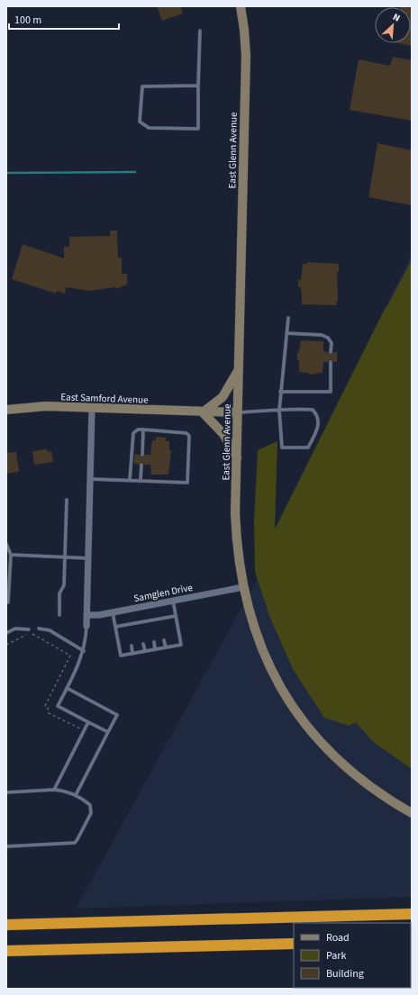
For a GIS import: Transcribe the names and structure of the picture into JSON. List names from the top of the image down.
{
  "streets": {
    "main road": ["East Glenn Avenue", "East Samford Avenue"],
    "street": ["Samglen Drive"]
  },
  "crossings": [
    ["East Glenn Avenue", "East Samford Avenue"],
    ["East Glenn Avenue", "Samglen Drive"]
  ],
  "legend": ["Road", "Park", "Building"],
  "scale_bar": "100 m",
  "north": "top right"
}
